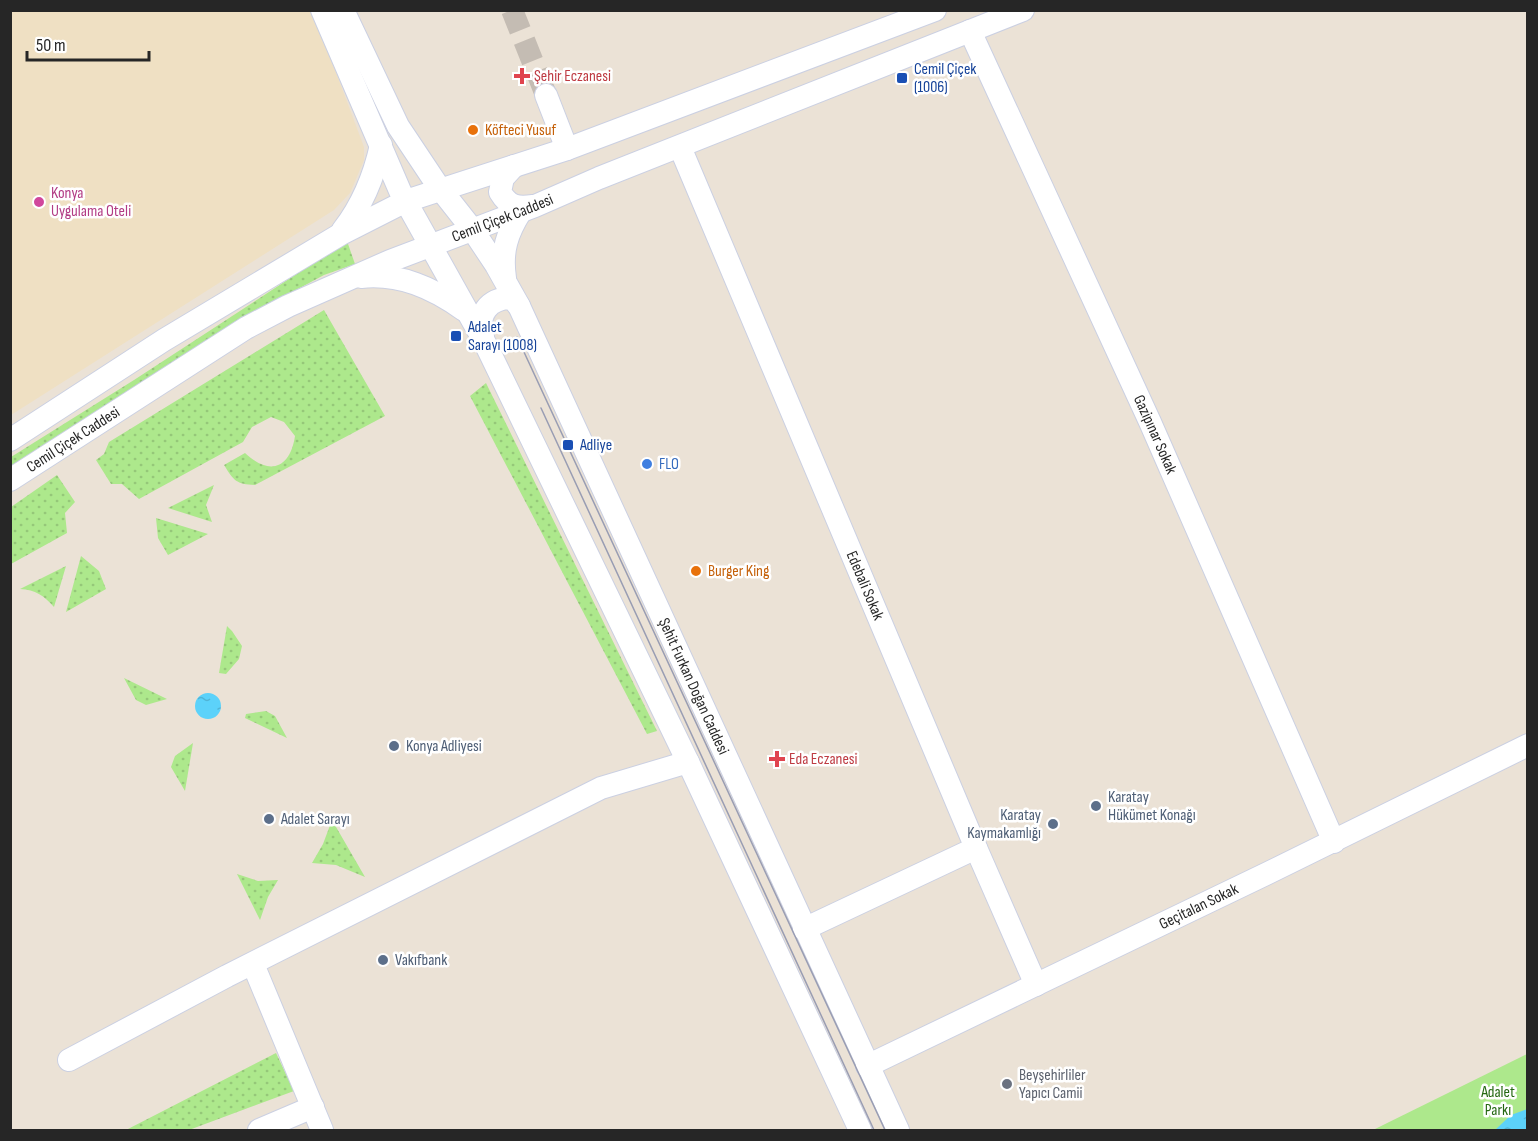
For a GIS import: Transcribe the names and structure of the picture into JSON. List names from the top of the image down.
{
  "streets": {
    "street": [
      "Cemil Çiçek Caddesi",
      "Gazipınar Sokak",
      "Edebali Sokak",
      "Şehit Furkan Doğan Caddesi",
      "Geçitalan Sokak"
    ]
  },
  "crossings": [
    ["Cemil Çiçek Caddesi", "Gazipınar Sokak"],
    ["Cemil Çiçek Caddesi", "Edebali Sokak"],
    ["Cemil Çiçek Caddesi", "Şehit Furkan Doğan Caddesi"],
    ["Gazipınar Sokak", "Geçitalan Sokak"],
    ["Edebali Sokak", "Geçitalan Sokak"],
    ["Şehit Furkan Doğan Caddesi", "Geçitalan Sokak"]
  ],
  "parks": ["Adalet Parkı"],
  "places": {
    "health": ["Şehir Eczanesi", "Eda Eczanesi"],
    "transit": ["Cemil Çiçek (1006)", "Adalet Sarayı (1008)", "Adliye"],
    "other": [
      "Köfteci Yusuf",
      "Konya Uygulama Oteli",
      "FLO",
      "Burger King",
      "Konya Adliyesi",
      "Karatay Hükümet Konağı",
      "Adalet Sarayı",
      "Karatay Kaymakamlığı",
      "Vakıfbank",
      "Beyşehirliler Yapıcı Camii"
    ]
  },
  "scale_bar": "50 m"
}
